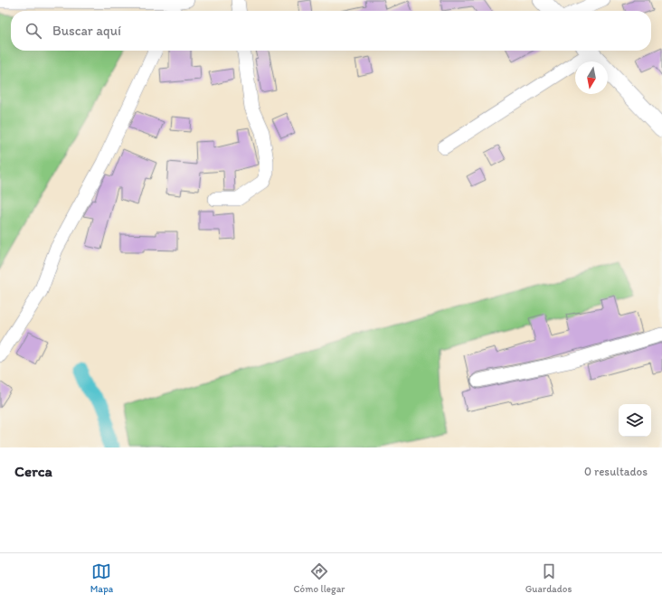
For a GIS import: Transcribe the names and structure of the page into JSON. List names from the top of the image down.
{
  "north": "bottom",
  "page": {
    "search": "Buscar aquí",
    "heading": ["Cerca", "0 resultados"],
    "nav": ["Mapa", "Cómo llegar", "Guardados"]
  }
}
